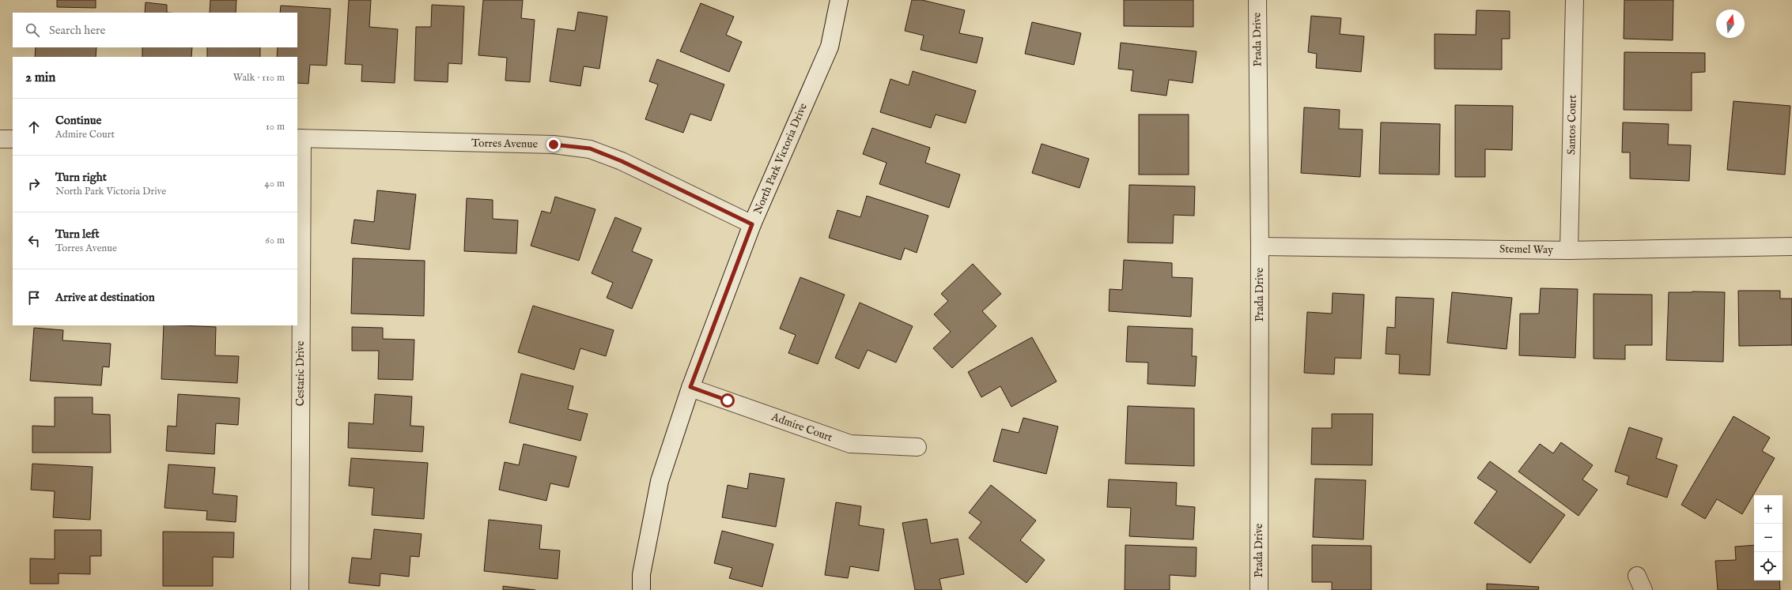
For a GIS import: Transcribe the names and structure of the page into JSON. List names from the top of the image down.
{
  "streets": {
    "street": [
      "Prada Drive",
      "Santos Court",
      "Torres Avenue",
      "North Park Victoria Drive",
      "Stemel Way",
      "Cestaric Drive",
      "Admire Court"
    ]
  },
  "crossings": [
    ["Prada Drive", "Stemel Way"],
    ["Santos Court", "Stemel Way"],
    ["Torres Avenue", "North Park Victoria Drive"],
    ["Torres Avenue", "Cestaric Drive"],
    ["North Park Victoria Drive", "Admire Court"]
  ],
  "north": "top",
  "page": {
    "search": "Search here",
    "heading": ["2 min", "Walk · 110 m"],
    "list": [
      ["Continue", "Admire Court", "10 m"],
      ["Turn right", "North Park Victoria Drive", "40 m"],
      ["Turn left", "Torres Avenue", "60 m"],
      "Arrive at destination"
    ],
    "map_buttons": ["+", "−"]
  }
}
